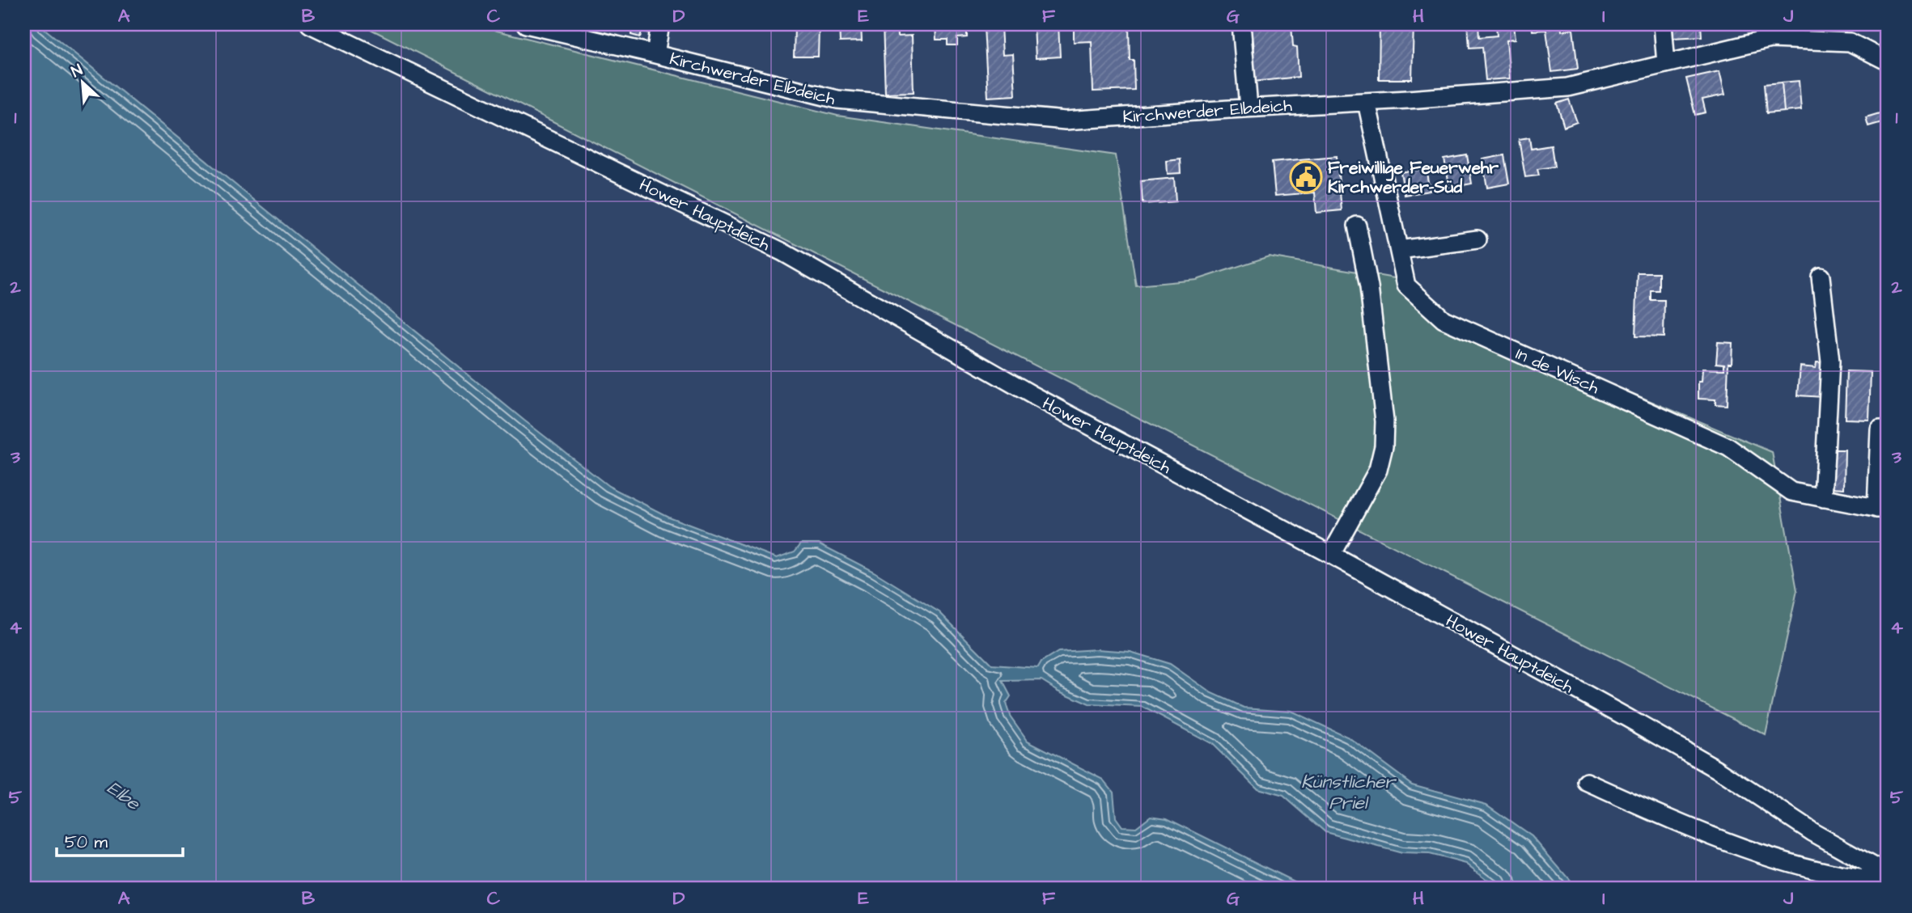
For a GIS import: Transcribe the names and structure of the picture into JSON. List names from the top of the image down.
{
  "streets": {
    "street": ["Kirchwerder Elbdeich", "Hower Hauptdeich", "In de Wisch"]
  },
  "crossings": [
    ["Kirchwerder Elbdeich", "In de Wisch"]
  ],
  "water": ["Künstlicher Priel", "Elbe"],
  "places": {
    "public building": ["Freiwillige Feuerwehr Kirchwerder-Süd"]
  },
  "scale_bar": "50 m",
  "north": "top left",
  "grid": {
    "columns": [
      "A",
      "B",
      "C",
      "D",
      "E",
      "F",
      "G",
      "H",
      "I",
      "J"
    ],
    "rows": [
      "1",
      "2",
      "3",
      "4",
      "5"
    ]
  }
}
